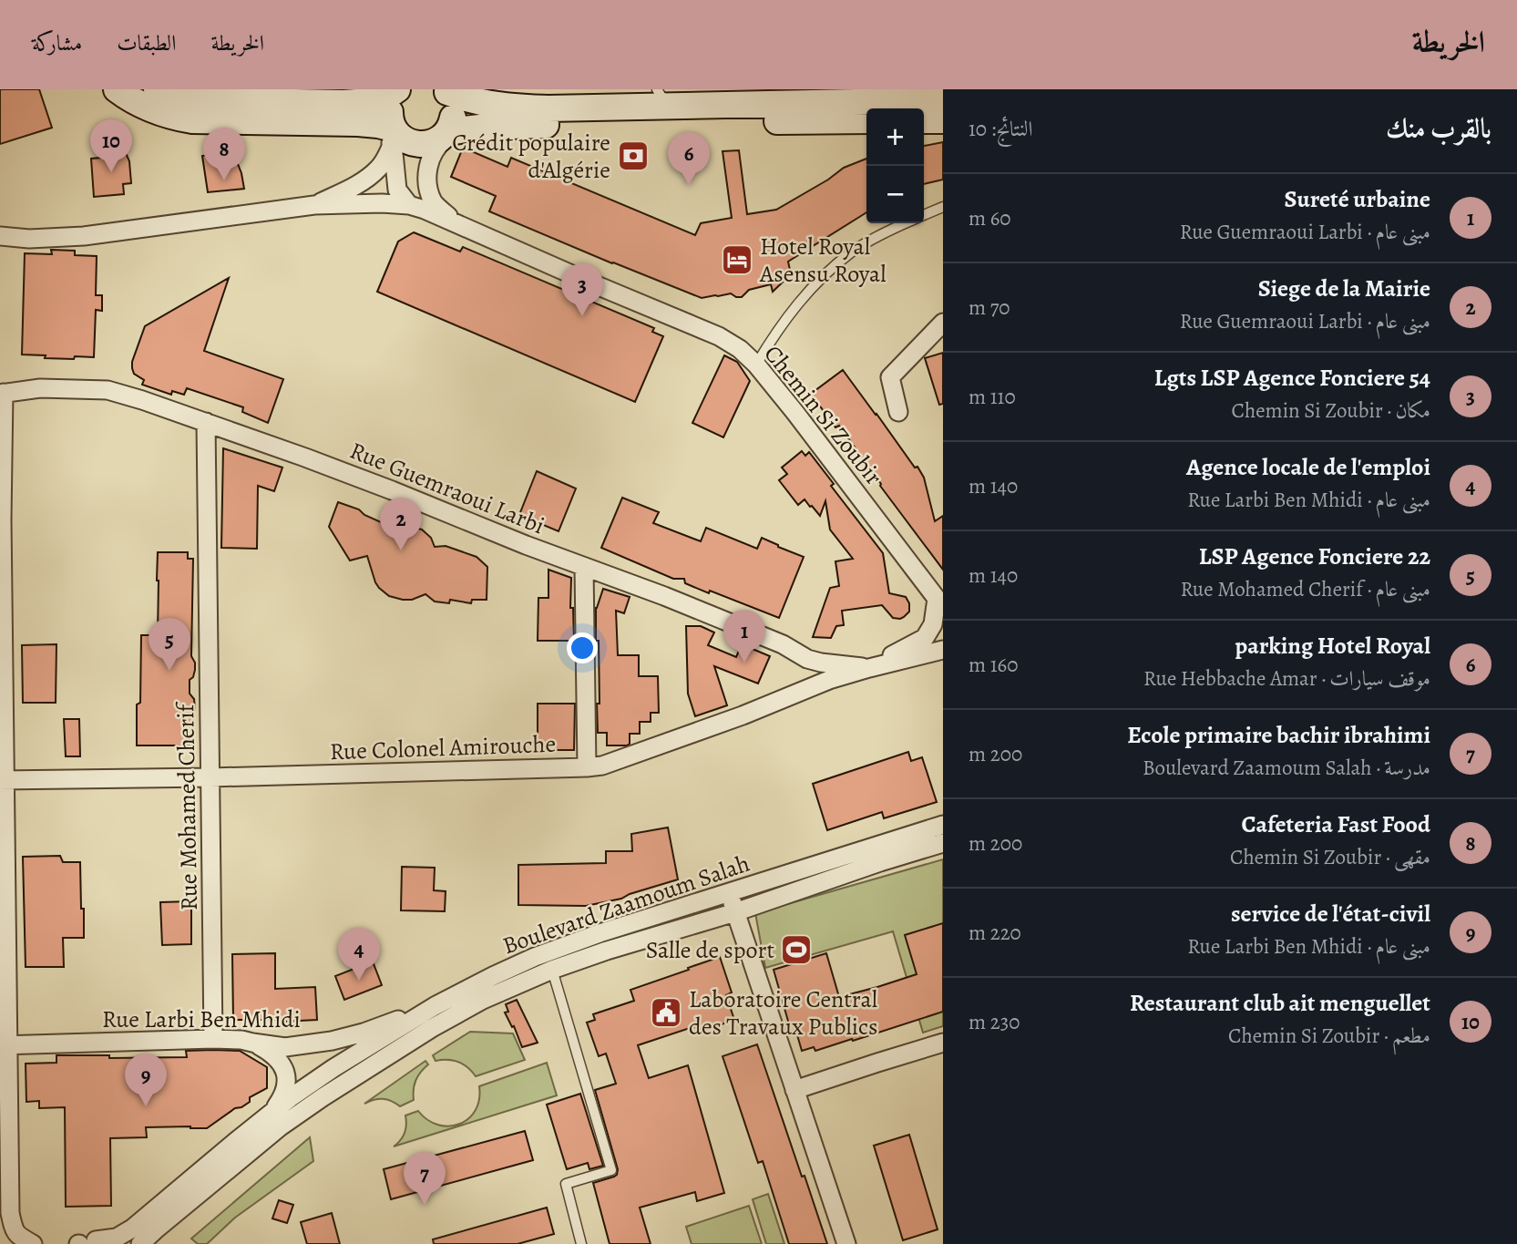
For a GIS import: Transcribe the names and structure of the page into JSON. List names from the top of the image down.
{
  "streets": {
    "street": [
      "Chemin Si Zoubir",
      "Rue Guemraoui Larbi",
      "Rue Colonel Amirouche",
      "Rue Mohamed Cherif",
      "Boulevard Zaamoum Salah",
      "Rue Larbi Ben Mhidi"
    ]
  },
  "crossings": [
    ["Rue Guemraoui Larbi", "Rue Colonel Amirouche"],
    ["Rue Guemraoui Larbi", "Rue Mohamed Cherif"],
    ["Rue Colonel Amirouche", "Rue Mohamed Cherif"],
    ["Rue Mohamed Cherif", "Rue Larbi Ben Mhidi"],
    ["Boulevard Zaamoum Salah", "Rue Larbi Ben Mhidi"]
  ],
  "places": {
    "bank": ["Crédit populaire d'Algérie"],
    "hotel": ["Hotel Royal Asensu Royal"],
    "sports": ["Salle de sport"],
    "public building": ["Laboratoire Central des Travaux Publics"]
  },
  "page": {
    "header": "الخريطة",
    "nav": ["الخريطة", "الطبقات", "مشاركة"],
    "heading": ["بالقرب منك", "النتائج: 10"],
    "map_buttons": ["+", "−"],
    "pins": [
      "10",
      "8",
      "6",
      "3",
      "2",
      "1",
      "5",
      "4",
      "9",
      "7"
    ],
    "list": [
      {
        "mark": "1",
        "name": "Sureté urbaine",
        "note": "مبنى عام · Rue Guemraoui Larbi",
        "value": "60 m"
      },
      {
        "mark": "2",
        "name": "Siege de la Mairie",
        "note": "مبنى عام · Rue Guemraoui Larbi",
        "value": "70 m"
      },
      {
        "mark": "3",
        "name": "54 Lgts LSP Agence Fonciere",
        "note": "مكان · Chemin Si Zoubir",
        "value": "110 m"
      },
      {
        "mark": "4",
        "name": "Agence locale de l'emploi",
        "note": "مبنى عام · Rue Larbi Ben Mhidi",
        "value": "140 m"
      },
      {
        "mark": "5",
        "name": "22 LSP Agence Fonciere",
        "note": "مبنى عام · Rue Mohamed Cherif",
        "value": "140 m"
      },
      {
        "mark": "6",
        "name": "parking Hotel Royal",
        "note": "موقف سيارات · Rue Hebbache Amar",
        "value": "160 m"
      },
      {
        "mark": "7",
        "name": "Ecole primaire bachir ibrahimi",
        "note": "مدرسة · Boulevard Zaamoum Salah",
        "value": "200 m"
      },
      {
        "mark": "8",
        "name": "Cafeteria Fast Food",
        "note": "مقهى · Chemin Si Zoubir",
        "value": "200 m"
      },
      {
        "mark": "9",
        "name": "service de l'état-civil",
        "note": "مبنى عام · Rue Larbi Ben Mhidi",
        "value": "220 m"
      },
      {
        "mark": "10",
        "name": "Restaurant club ait menguellet",
        "note": "مطعم · Chemin Si Zoubir",
        "value": "230 m"
      }
    ]
  }
}
